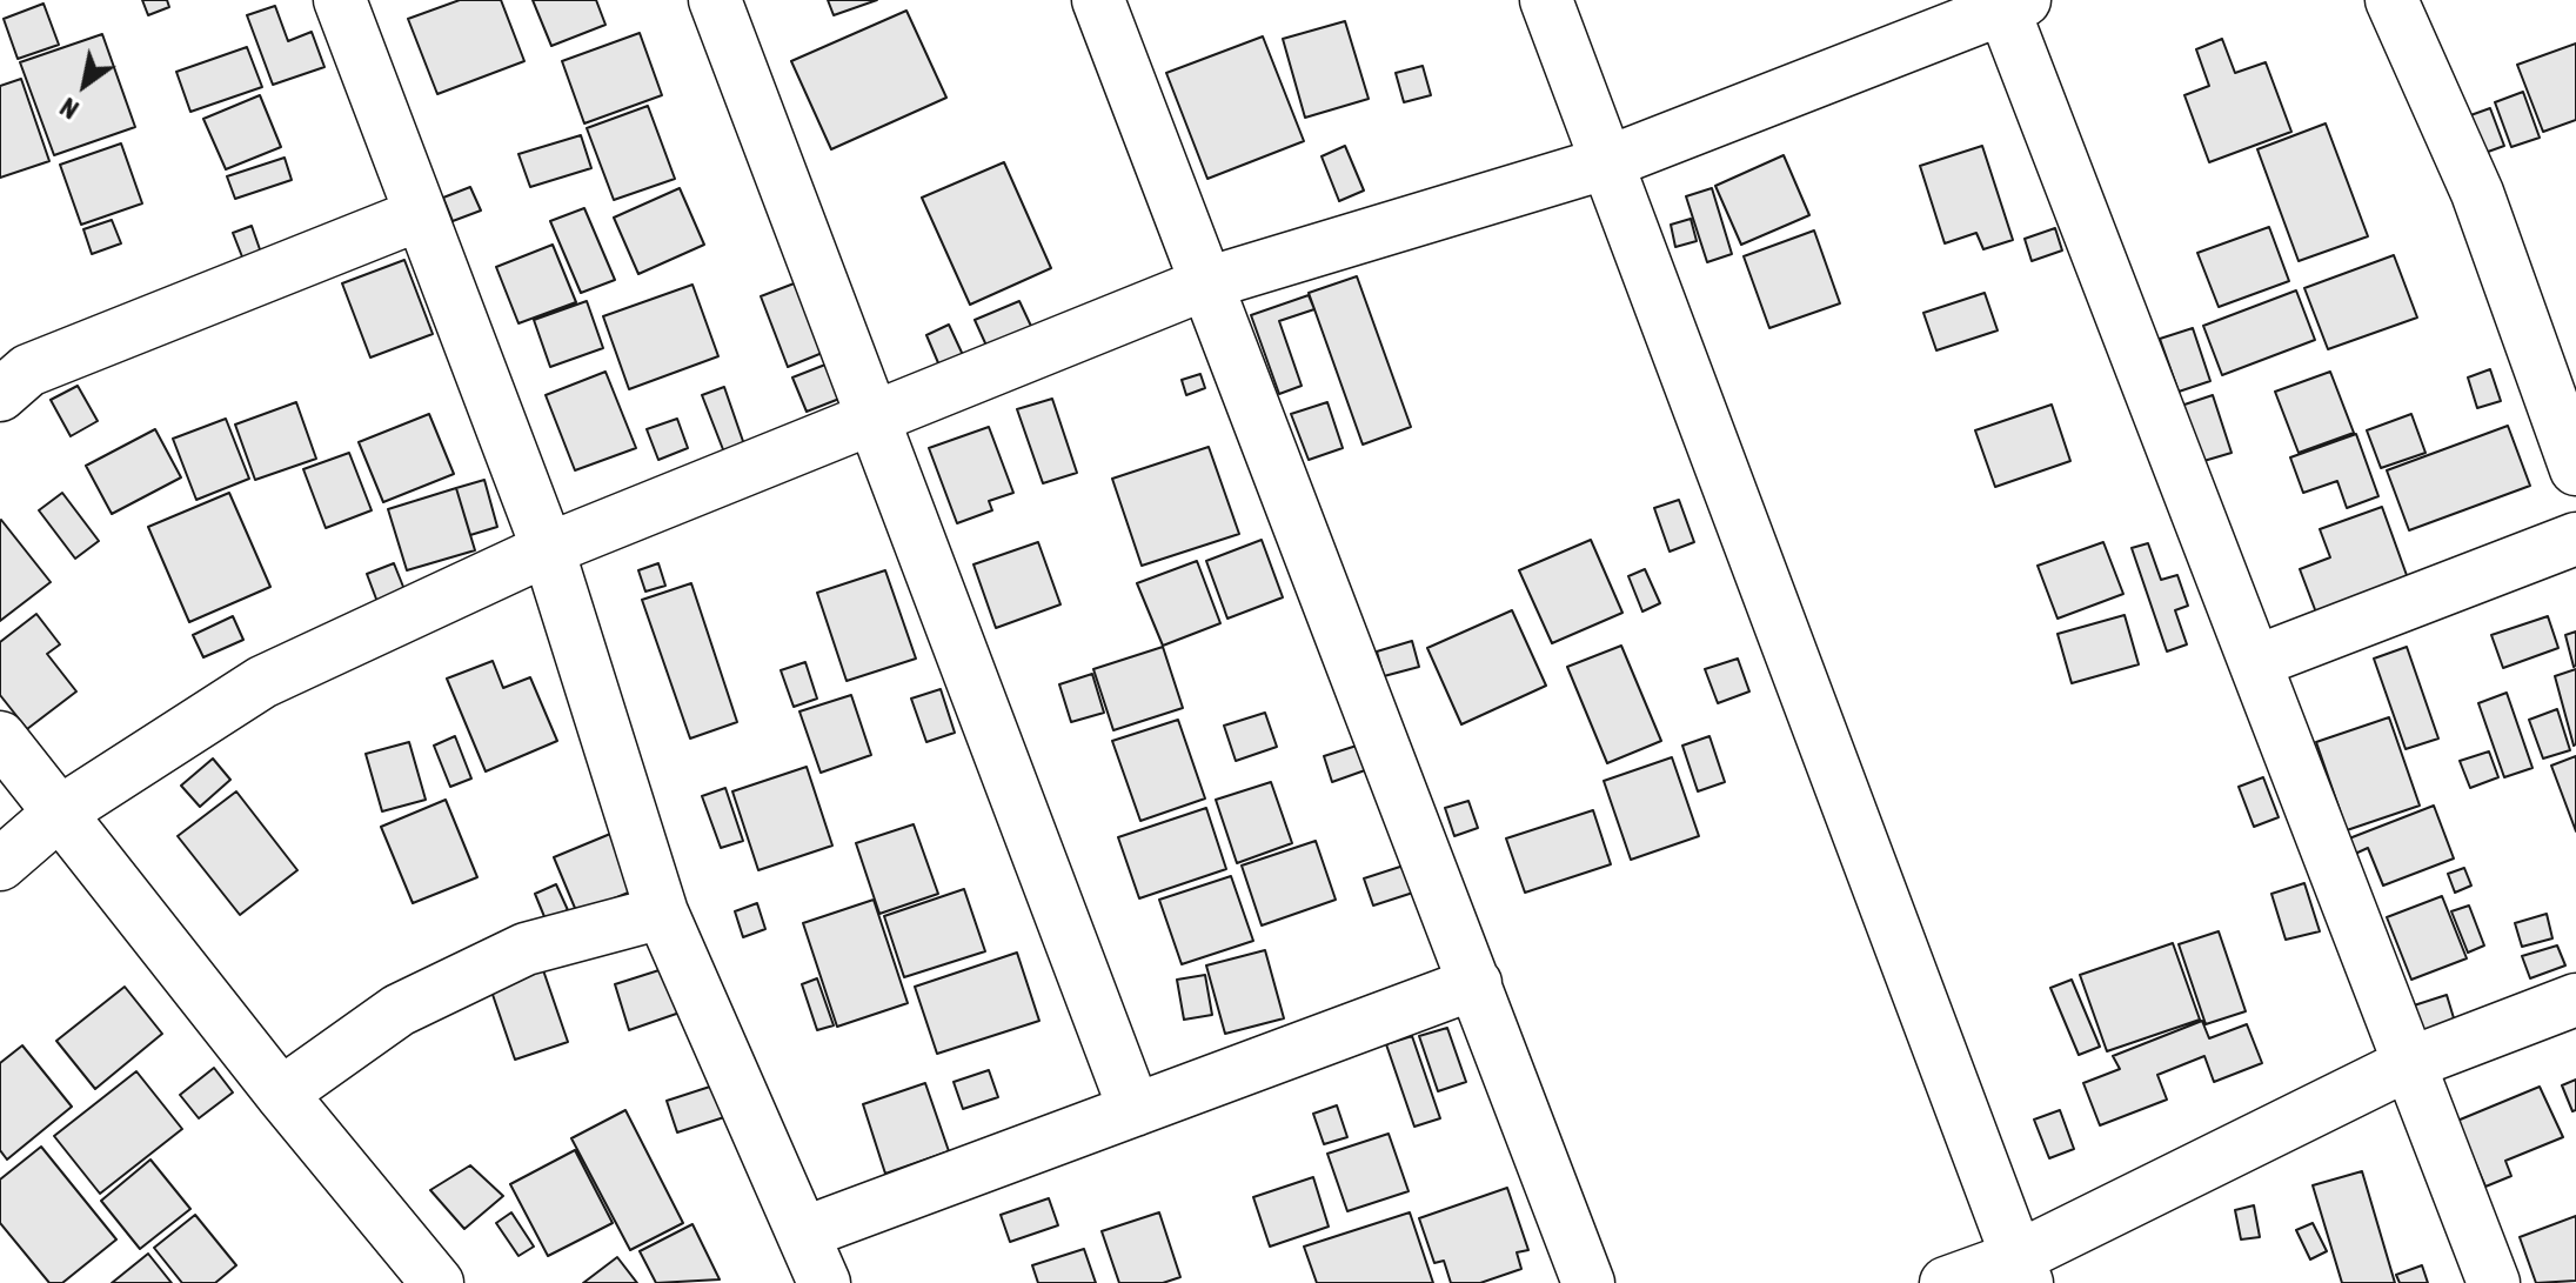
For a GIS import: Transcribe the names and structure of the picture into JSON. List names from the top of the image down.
{
  "north": "bottom left"
}
